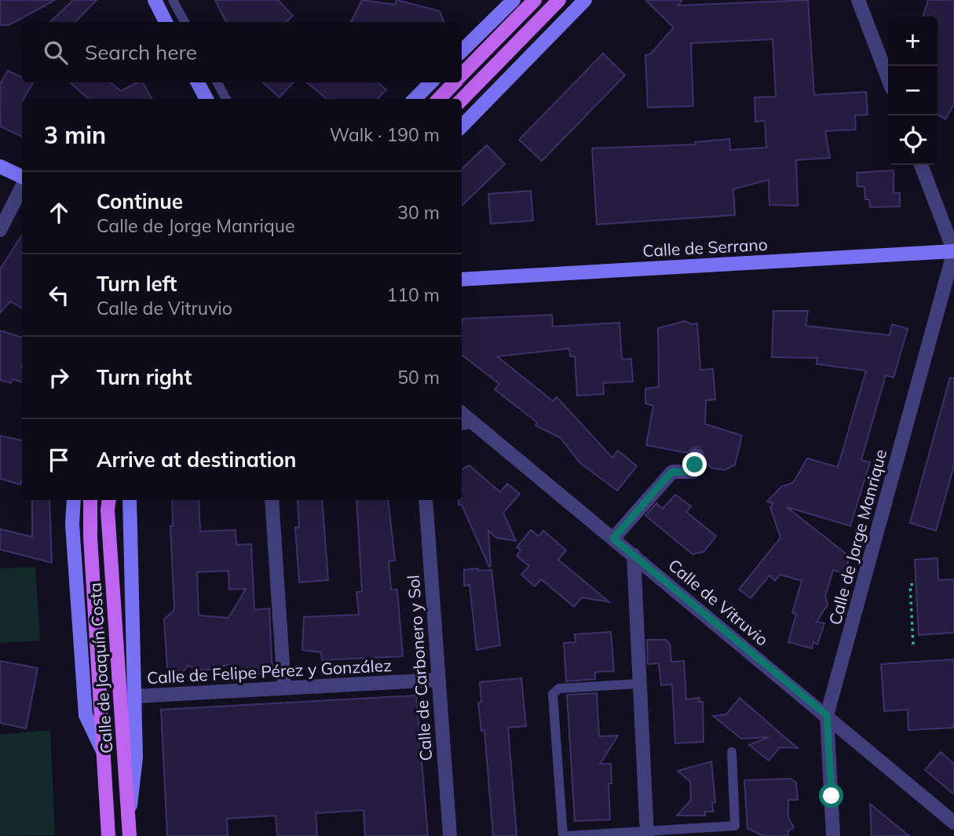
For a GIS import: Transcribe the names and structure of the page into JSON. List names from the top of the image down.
{
  "streets": {
    "main road": ["Calle de Joaquín Costa"],
    "street": [
      "Calle de Serrano",
      "Calle de Jorge Manrique",
      "Calle de Vitruvio",
      "Calle de Carbonero y Sol",
      "Calle de Felipe Pérez y González"
    ]
  },
  "crossings": [
    ["Calle de Serrano", "Calle de Jorge Manrique"],
    ["Calle de Jorge Manrique", "Calle de Vitruvio"],
    ["Calle de Carbonero y Sol", "Calle de Felipe Pérez y González"]
  ],
  "page": {
    "map_buttons": ["+", "−"],
    "search": "Search here",
    "heading": ["3 min", "Walk · 190 m"],
    "list": [
      ["Continue", "Calle de Jorge Manrique", "30 m"],
      ["Turn left", "Calle de Vitruvio", "110 m"],
      ["Turn right", "50 m"],
      "Arrive at destination"
    ]
  }
}
